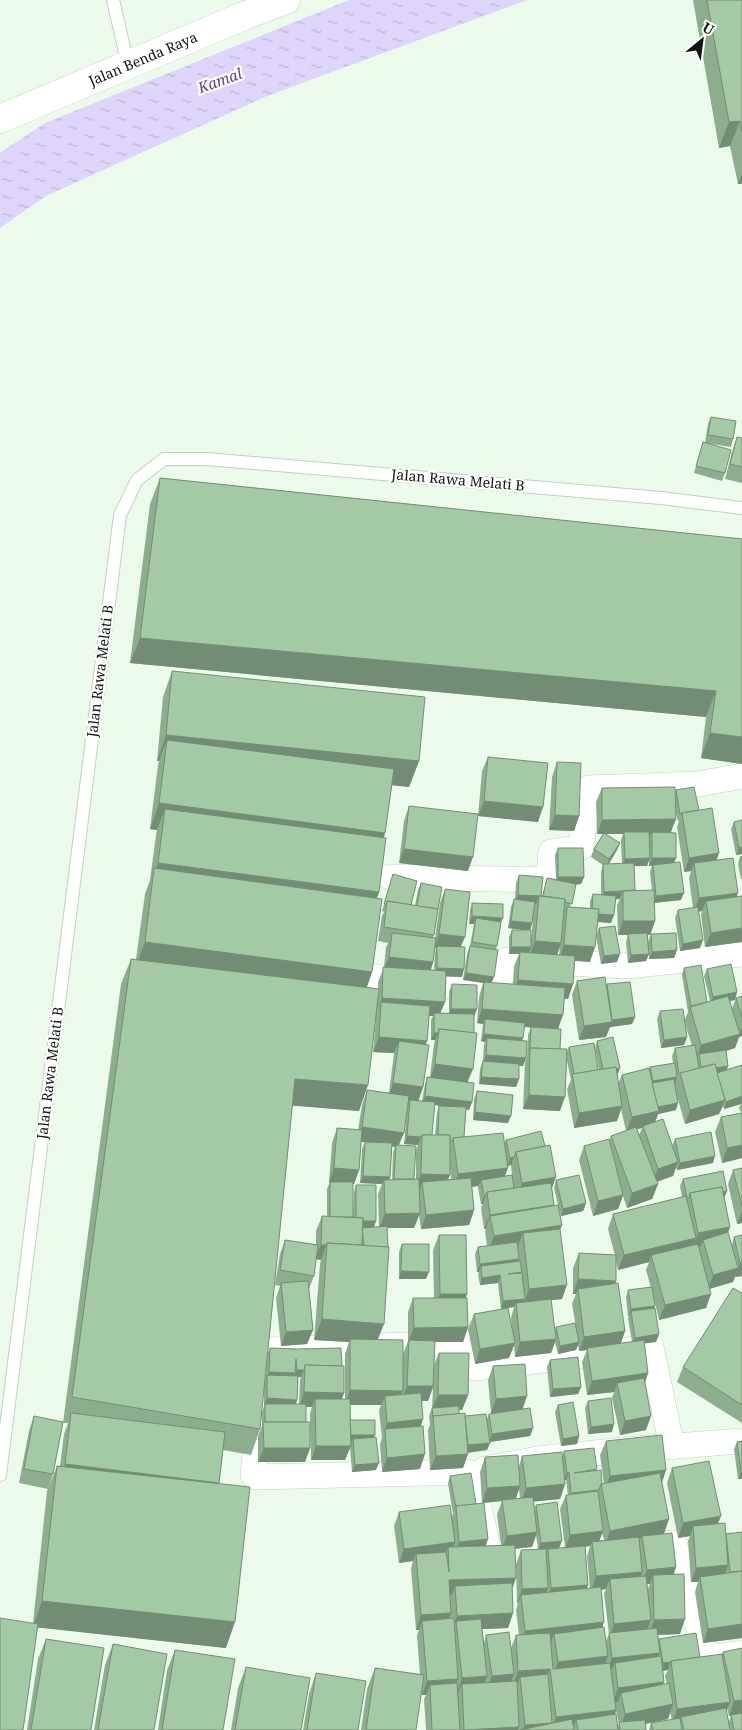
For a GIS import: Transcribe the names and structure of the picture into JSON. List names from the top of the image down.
{
  "streets": {
    "main road": ["Jalan Benda Raya"],
    "lane": ["Jalan Rawa Melati B"]
  },
  "water": ["Kamal"],
  "north": "top right"
}
